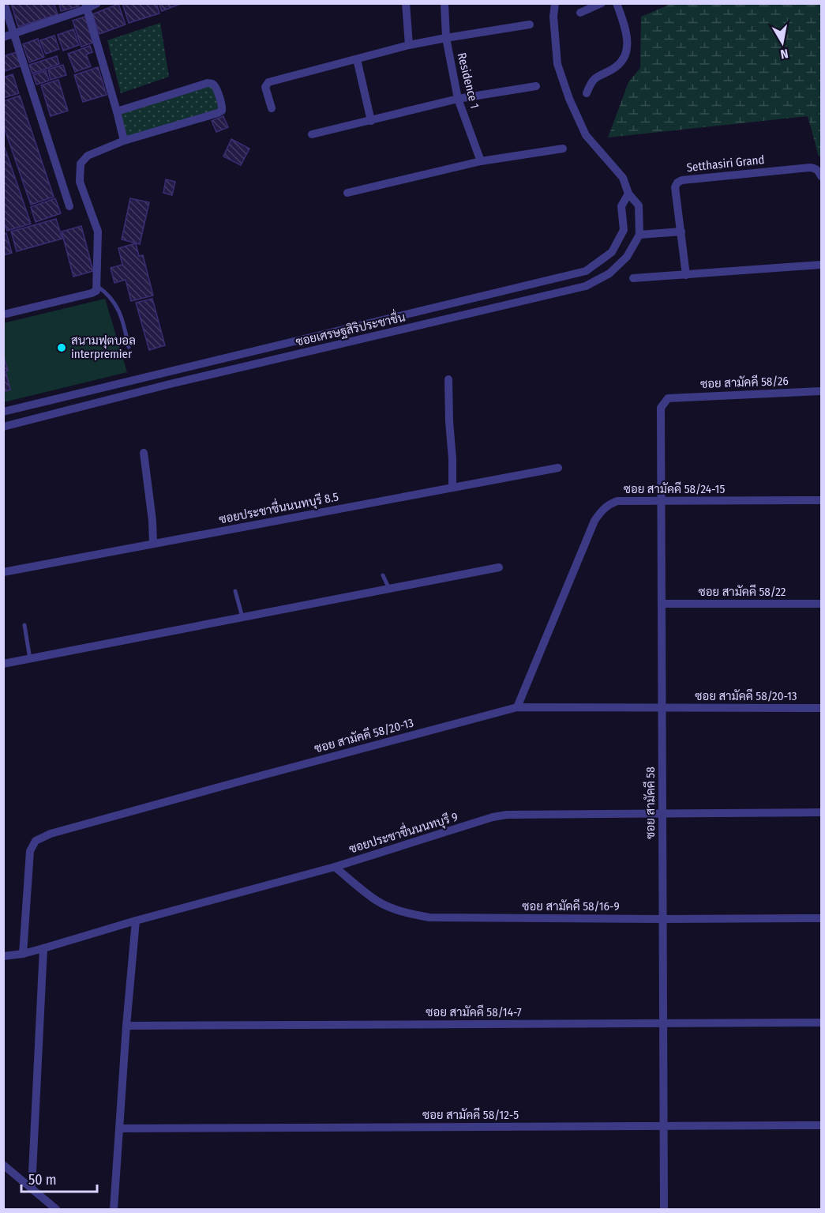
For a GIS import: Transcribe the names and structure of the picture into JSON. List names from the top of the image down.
{
  "streets": {
    "street": [
      "Residence 1",
      "Setthasiri Grand",
      "ซอยเศรษฐสิริประชาชื่น",
      "ซอย สามัคคี 58/26",
      "ซอย สามัคคี 58/24-15",
      "ซอยประชาชื่นนนทบุรี 8.5",
      "ซอย สามัคคี 58/22",
      "ซอย สามัคคี 58/20-13",
      "ซอย สามัคคี 58",
      "ซอยประชาชื่นนนทบุรี 9",
      "ซอย สามัคคี 58/16-9",
      "ซอย สามัคคี 58/14-7",
      "ซอย สามัคคี 58/12-5"
    ]
  },
  "crossings": [
    ["ซอย สามัคคี 58/26", "ซอย สามัคคี 58"],
    ["ซอย สามัคคี 58/24-15", "ซอย สามัคคี 58/20-13"],
    ["ซอย สามัคคี 58/24-15", "ซอย สามัคคี 58"],
    ["ซอย สามัคคี 58/22", "ซอย สามัคคี 58"],
    ["ซอย สามัคคี 58/20-13", "ซอย สามัคคี 58"],
    ["ซอย สามัคคี 58/20-13", "ซอยประชาชื่นนนทบุรี 9"],
    ["ซอย สามัคคี 58", "ซอยประชาชื่นนนทบุรี 9"],
    ["ซอย สามัคคี 58", "ซอย สามัคคี 58/16-9"],
    ["ซอย สามัคคี 58", "ซอย สามัคคี 58/14-7"],
    ["ซอย สามัคคี 58", "ซอย สามัคคี 58/12-5"],
    ["ซอยประชาชื่นนนทบุรี 9", "ซอย สามัคคี 58/16-9"]
  ],
  "places": ["สนามฟุตบอล interpremier"],
  "scale_bar": "50 m",
  "north": "bottom"
}
